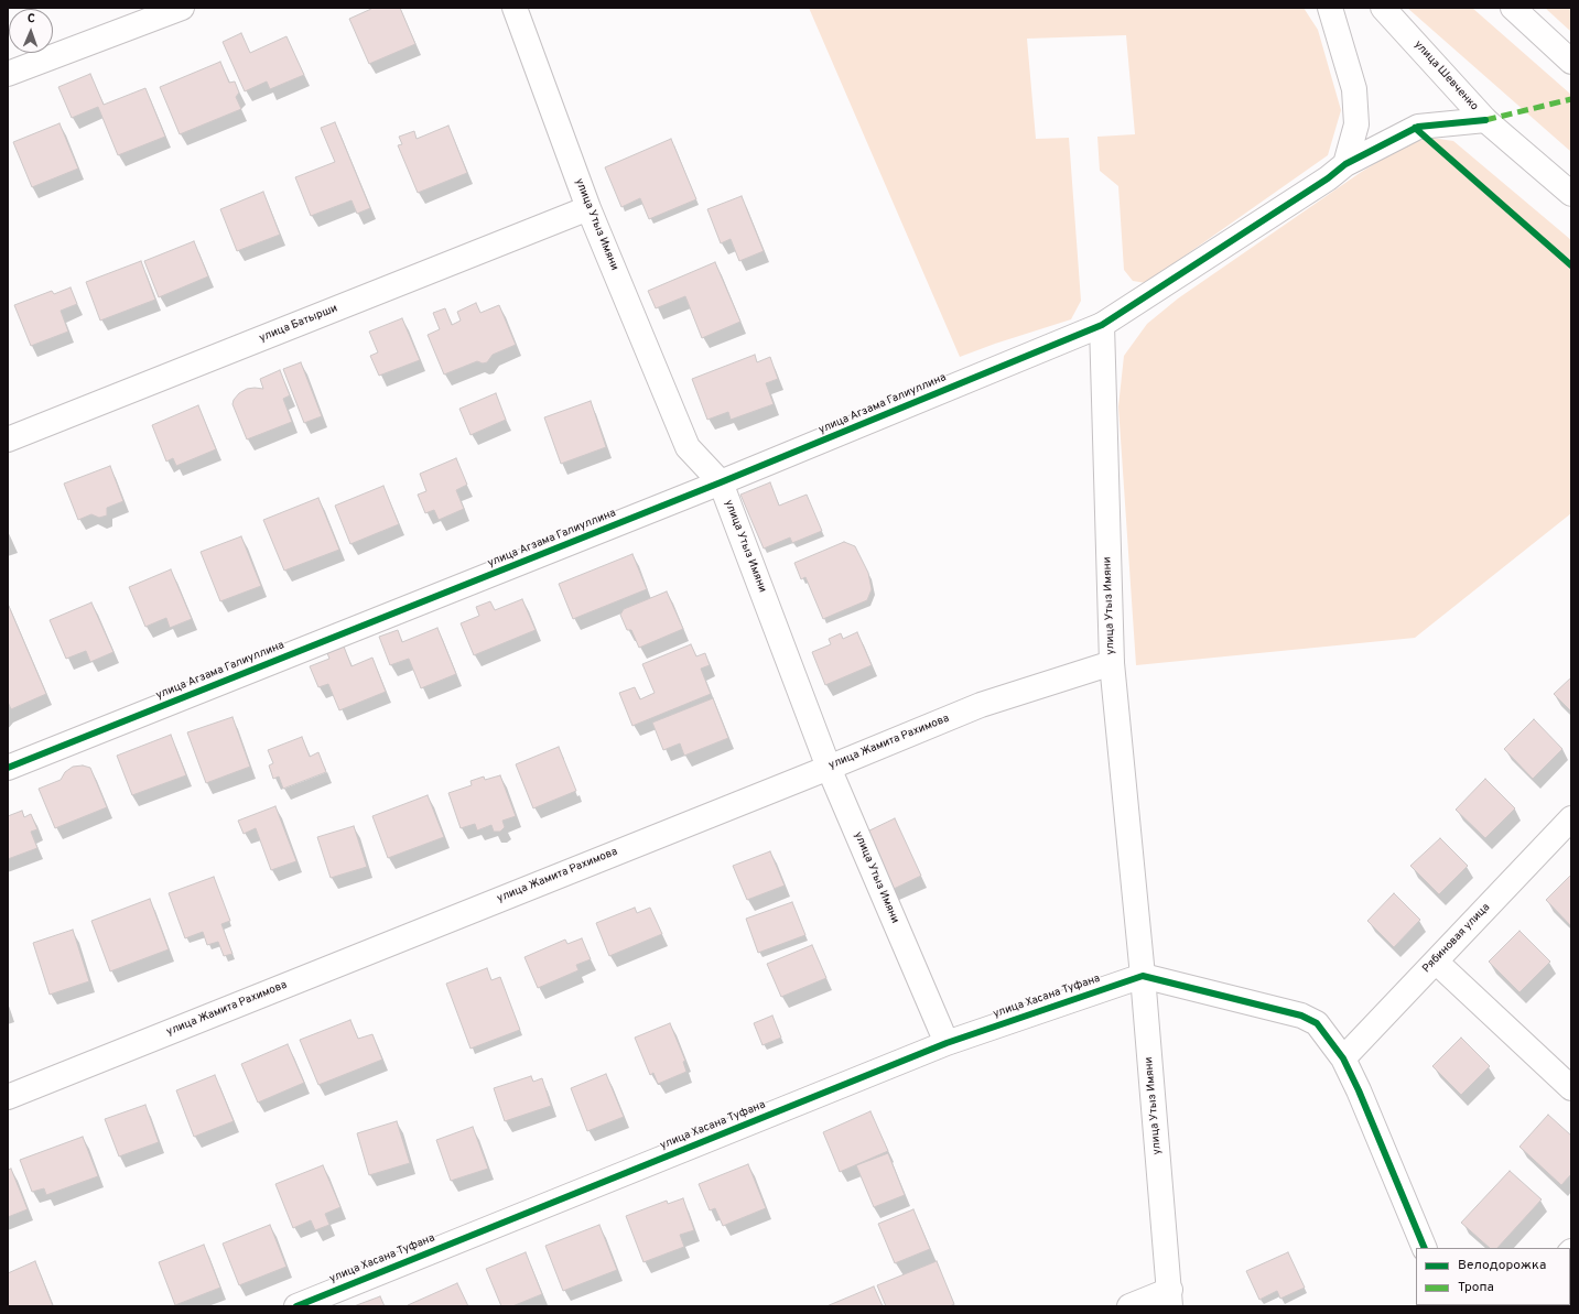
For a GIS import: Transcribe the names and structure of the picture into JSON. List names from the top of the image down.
{
  "streets": {
    "street": [
      "улица Шевченко",
      "улица Утыз Имяни",
      "улица Батырши",
      "улица Агзама Галиуллина",
      "улица Жамита Рахимова",
      "Рябиновая улица",
      "улица Хасана Туфана"
    ]
  },
  "crossings": [
    ["улица Шевченко", "улица Агзама Галиуллина"],
    ["улица Утыз Имяни", "улица Батырши"],
    ["улица Утыз Имяни", "улица Агзама Галиуллина"],
    ["улица Утыз Имяни", "улица Жамита Рахимова"],
    ["улица Утыз Имяни", "улица Хасана Туфана"]
  ],
  "legend": ["Велодорожка", "Тропа"],
  "north": "top"
}
